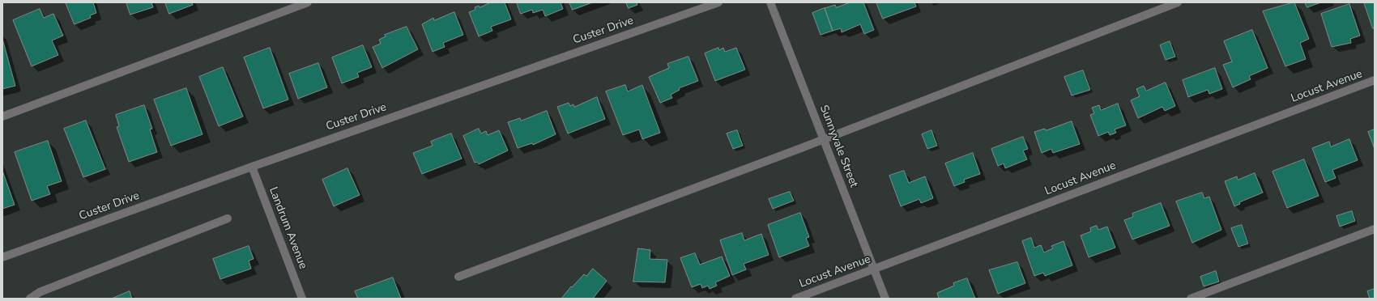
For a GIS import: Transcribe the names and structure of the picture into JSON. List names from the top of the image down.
{
  "streets": {
    "street": [
      "Custer Drive",
      "Locust Avenue",
      "Sunnyvale Street",
      "Landrum Avenue"
    ]
  },
  "crossings": [
    ["Custer Drive", "Landrum Avenue"],
    ["Locust Avenue", "Sunnyvale Street"]
  ]
}
